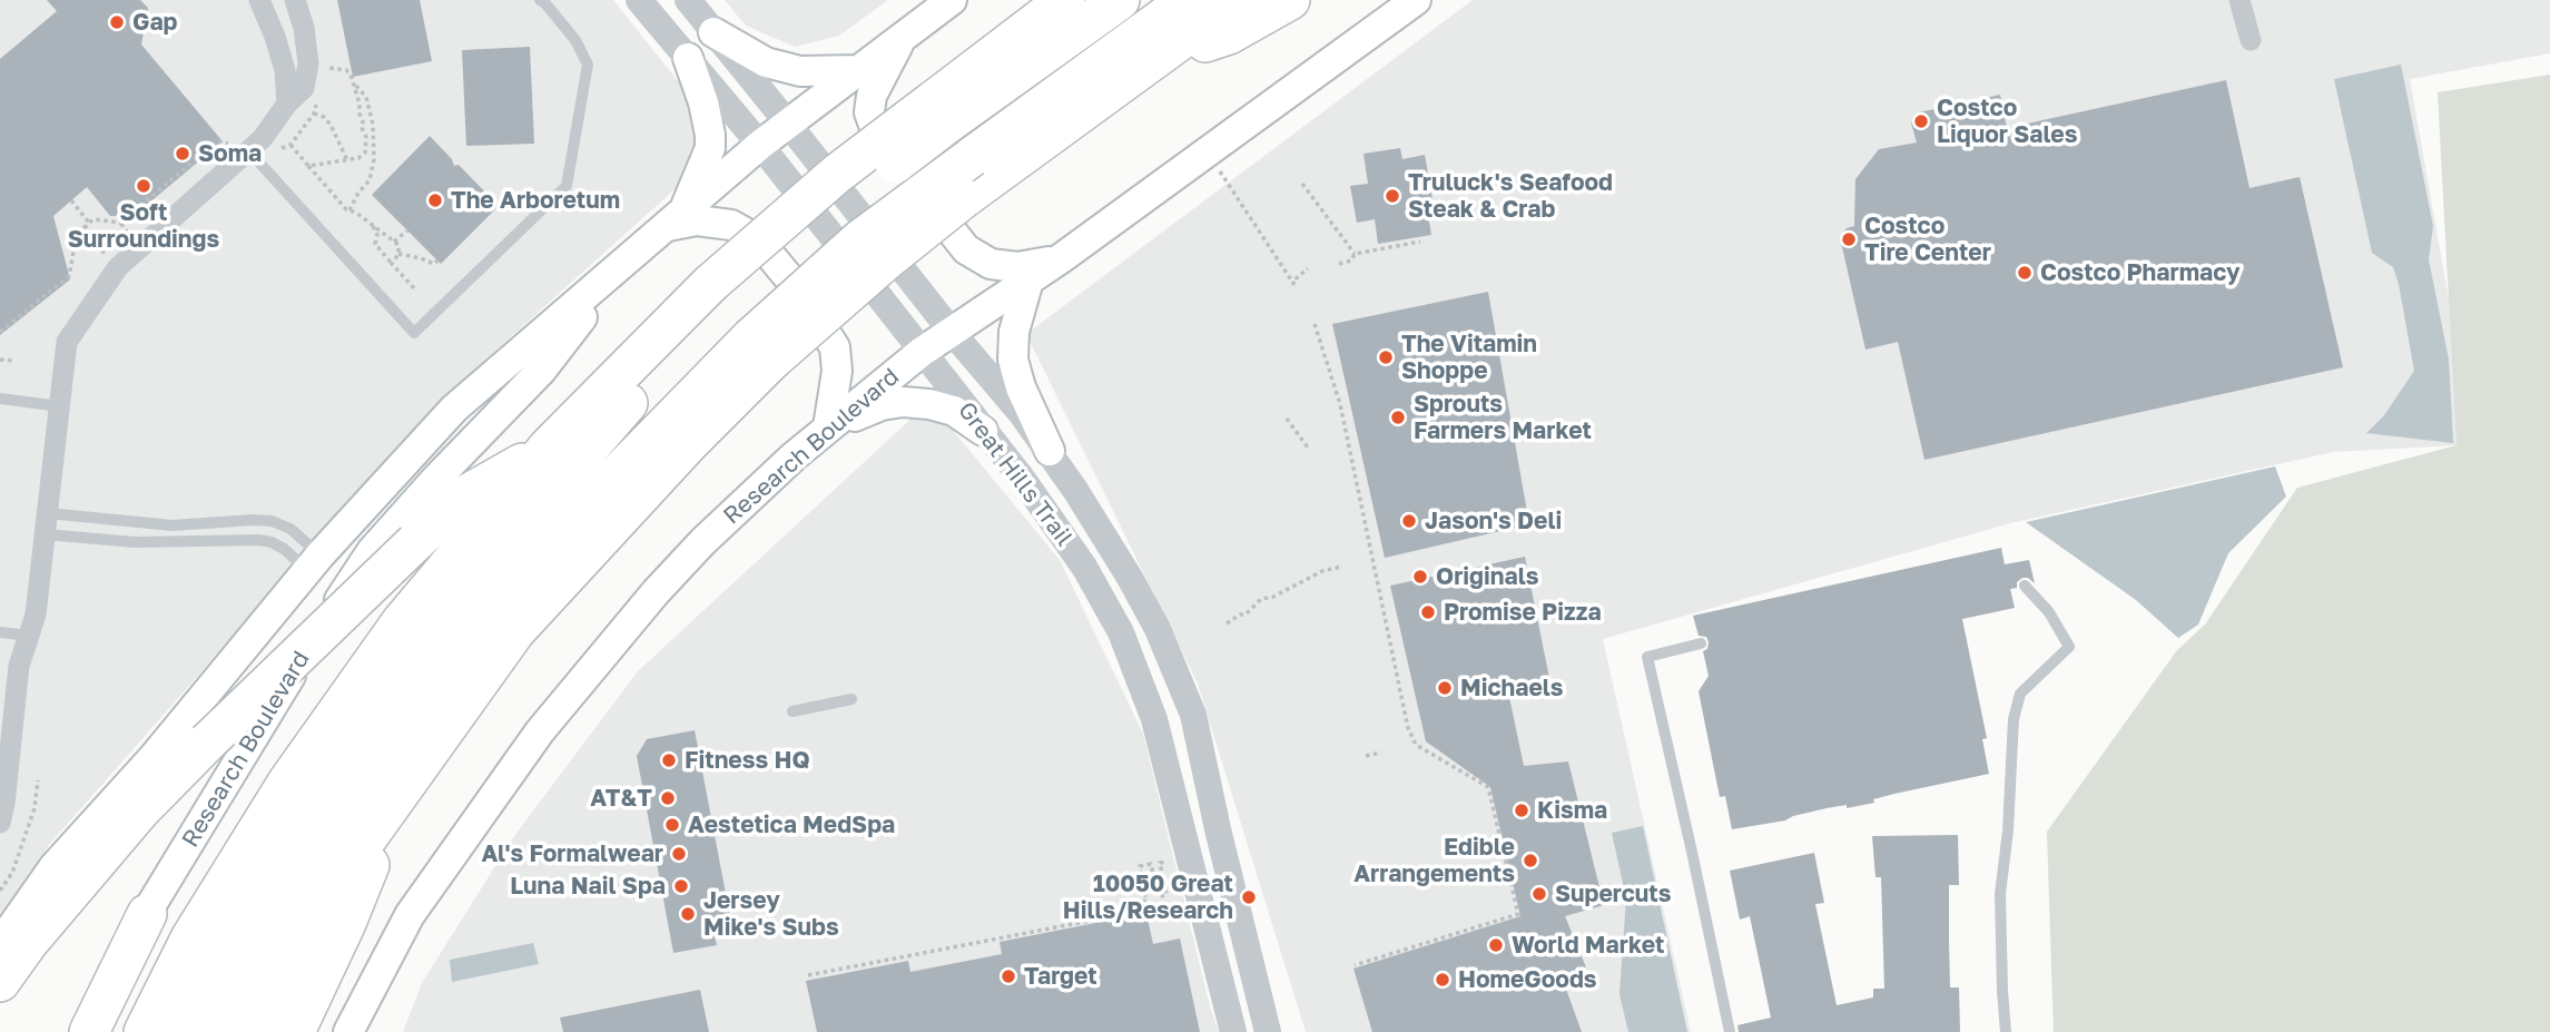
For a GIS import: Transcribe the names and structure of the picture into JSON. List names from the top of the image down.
{
  "streets": {
    "main road": ["Research Boulevard"],
    "street": ["Great Hills Trail"]
  },
  "crossings": [
    ["Research Boulevard", "Great Hills Trail"]
  ],
  "places": [
    "Gap",
    "Costco Liquor Sales",
    "Soma",
    "Soft Surroundings",
    "Truluck's Seafood Steak & Crab",
    "The Arboretum",
    "Costco Tire Center",
    "Costco Pharmacy",
    "The Vitamin Shoppe",
    "Sprouts Farmers Market",
    "Jason's Deli",
    "Originals",
    "Promise Pizza",
    "Michaels",
    "Fitness HQ",
    "AT&T",
    "Kisma",
    "Aestetica MedSpa",
    "Al's Formalwear",
    "Edible Arrangements",
    "Luna Nail Spa",
    "Supercuts",
    "10050 Great Hills/Research",
    "Jersey Mike's Subs",
    "World Market",
    "Target",
    "HomeGoods"
  ]
}
